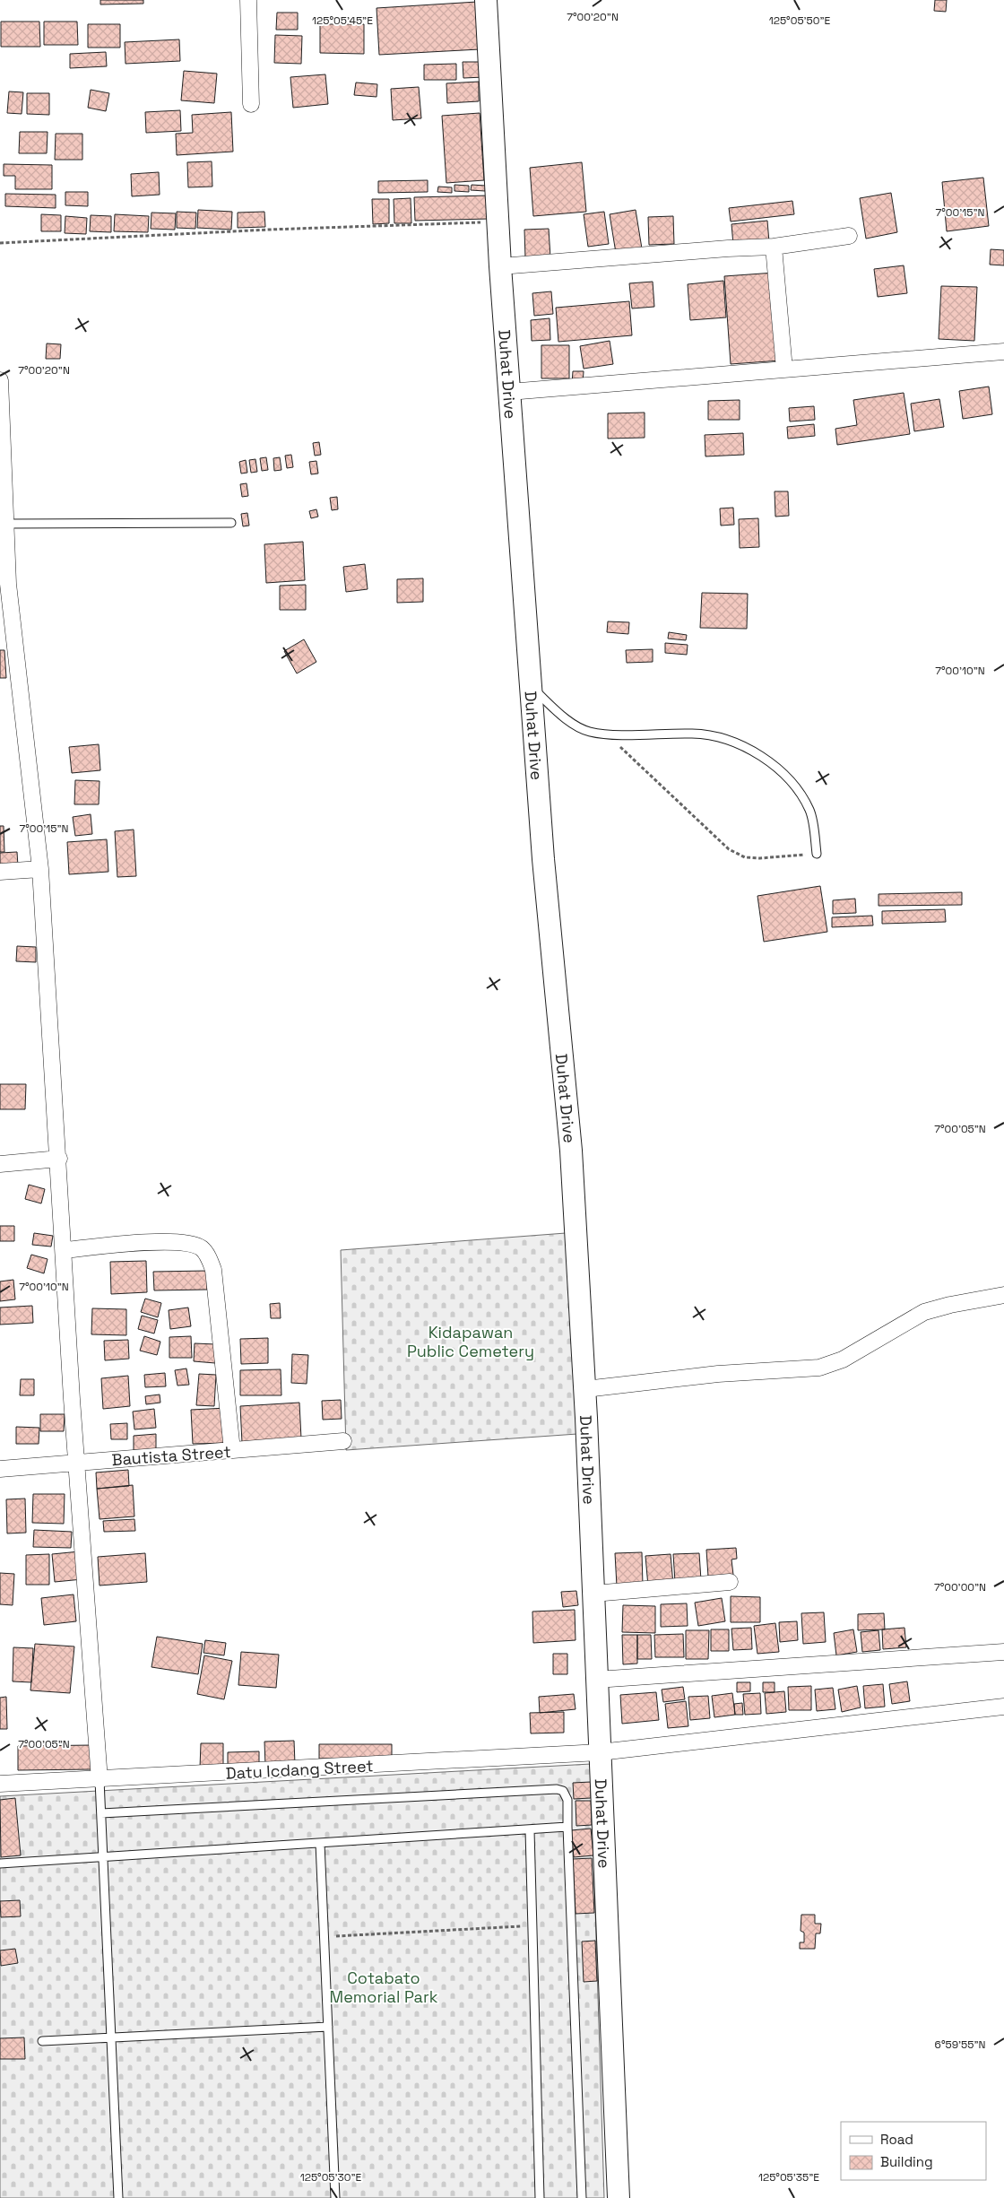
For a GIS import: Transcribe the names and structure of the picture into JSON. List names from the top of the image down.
{
  "streets": {
    "street": ["Duhat Drive", "Bautista Street", "Datu Icdang Street"]
  },
  "crossings": [
    ["Duhat Drive", "Datu Icdang Street"]
  ],
  "parks": ["Kidapawan Public Cemetery", "Cotabato Memorial Park"],
  "legend": ["Road", "Building"],
  "coordinates": [
    "7°00'20\"N",
    "125°05'50\"E",
    "125°05'45\"E",
    "7°00'15\"N",
    "7°00'10\"N",
    "7°00'05\"N",
    "7°00'00\"N",
    "6°59'55\"N",
    "125°05'30\"E",
    "125°05'35\"E"
  ]
}
